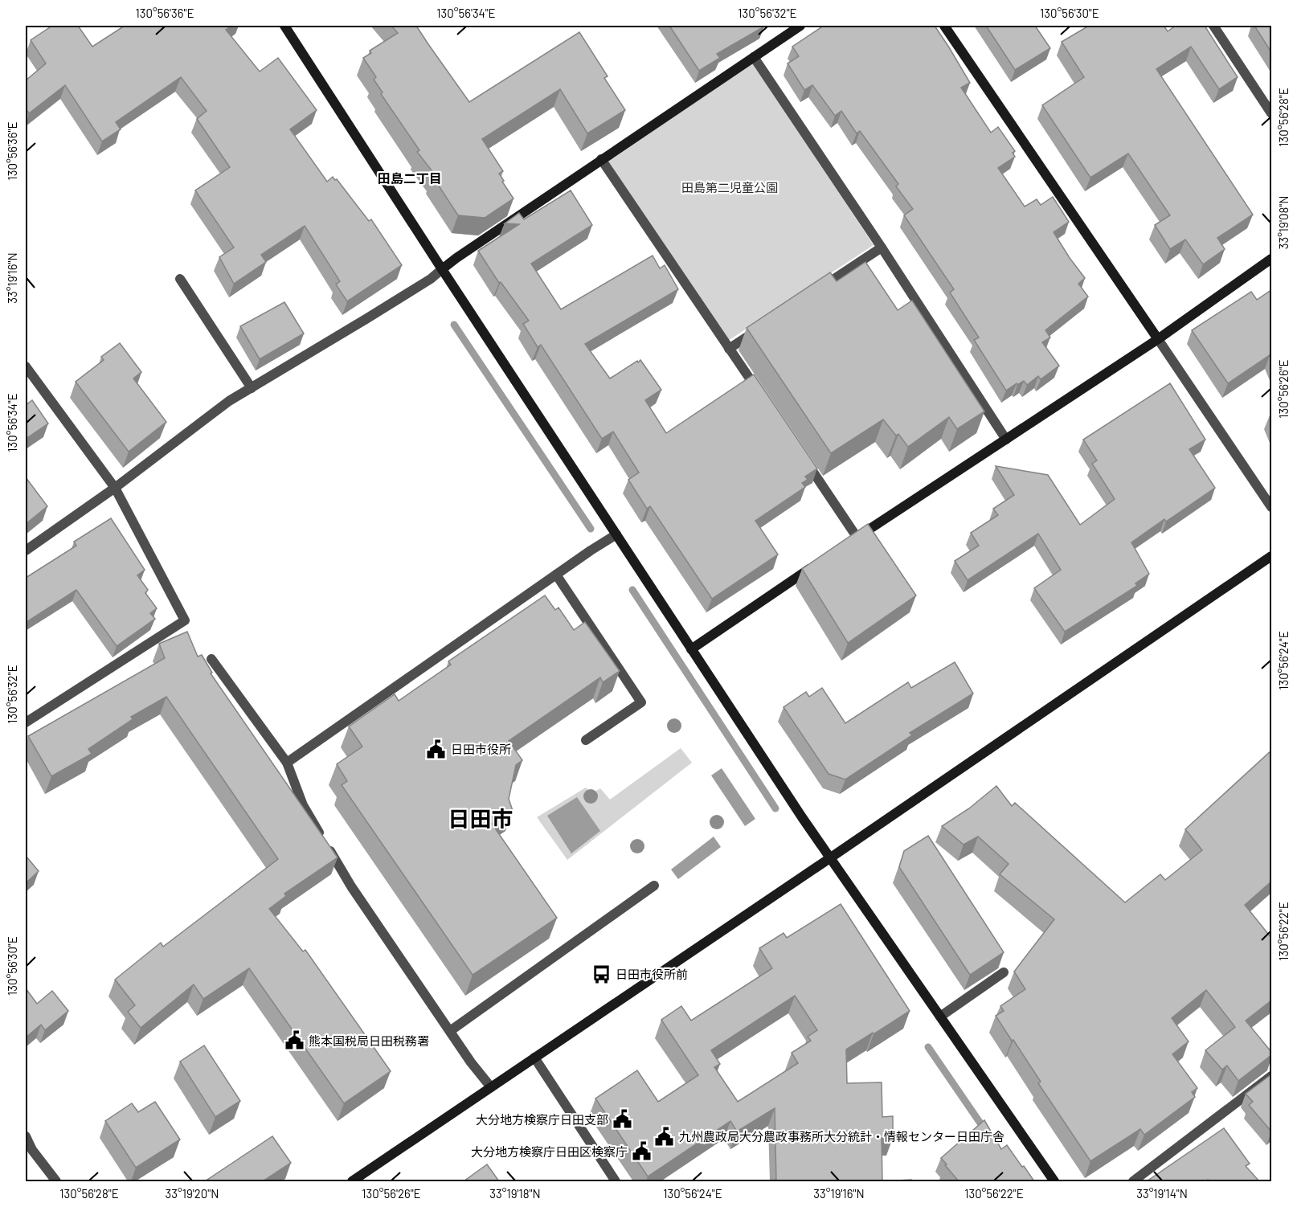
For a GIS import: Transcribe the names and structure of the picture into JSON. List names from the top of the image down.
{
  "districts": ["田島二丁目", "日田市"],
  "parks": ["田島第二児童公園"],
  "places": {
    "public building": [
      "日田市役所",
      "熊本国税局日田税務署",
      "大分地方検察庁日田支部",
      "九州農政局大分農政事務所大分統計・情報センター日田庁舎",
      "大分地方検察庁日田区検察庁"
    ],
    "bus stop": ["日田市役所前"]
  },
  "coordinates": [
    "130°56'36\"E",
    "130°56'34\"E",
    "130°56'32\"E",
    "130°56'30\"E",
    "130°56'28\"E",
    "33°19'08\"N",
    "33°19'16\"N",
    "130°56'26\"E",
    "130°56'24\"E",
    "130°56'22\"E",
    "33°19'20\"N",
    "33°19'18\"N",
    "33°19'14\"N"
  ]
}
